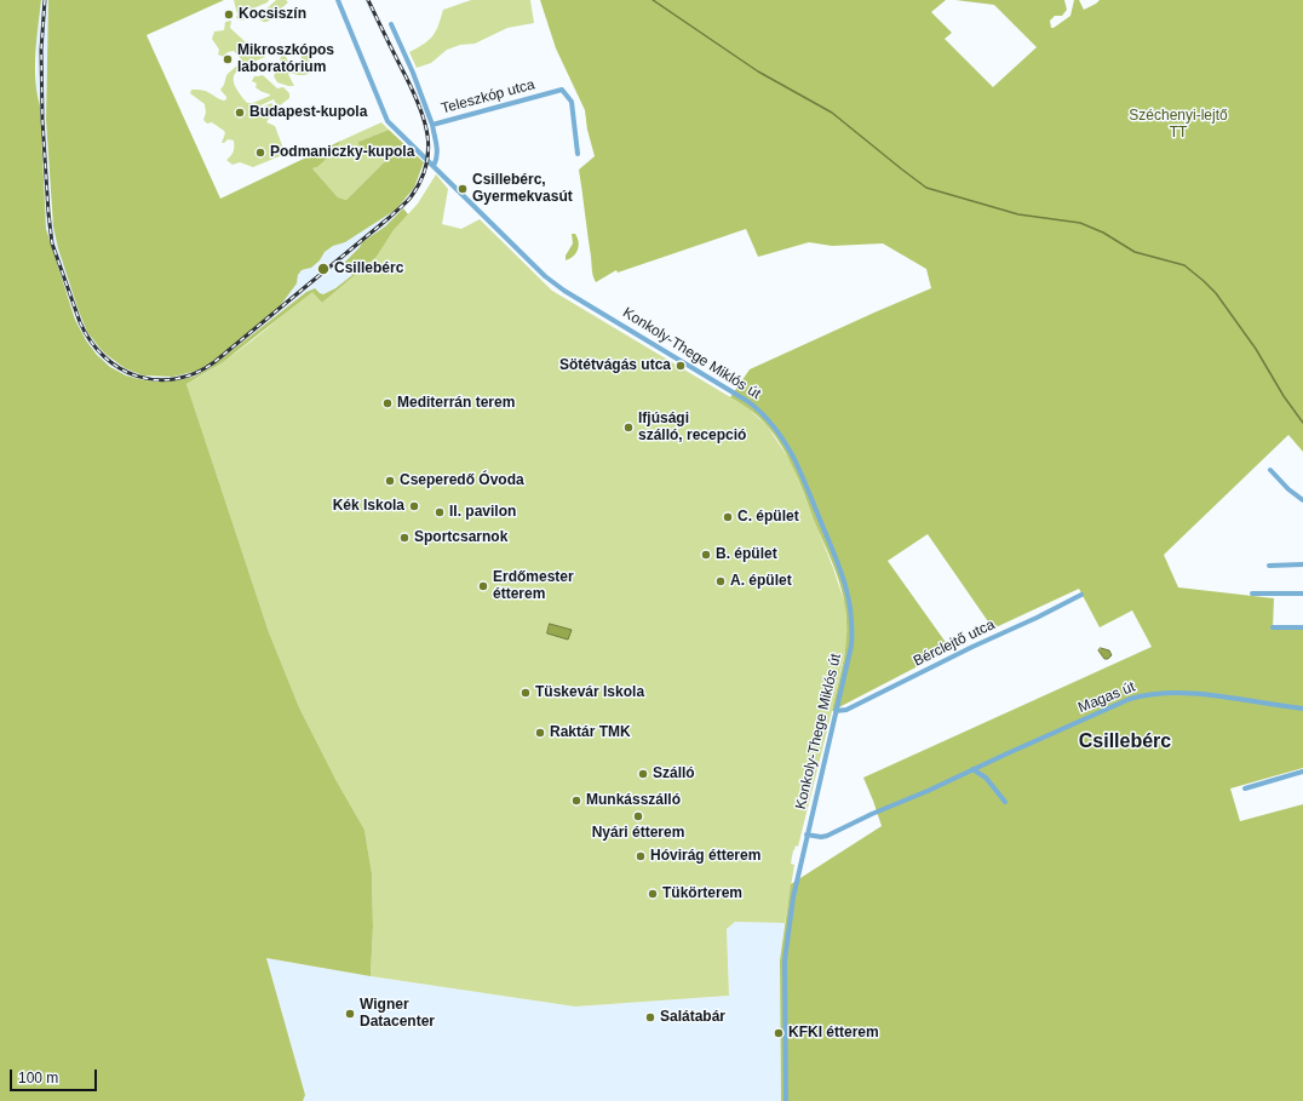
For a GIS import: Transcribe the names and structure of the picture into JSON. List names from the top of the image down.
{
  "streets": {
    "street": [
      "Teleszkóp utca",
      "Konkoly-Thege Miklós út",
      "Bérclejtő utca",
      "Magas út"
    ]
  },
  "crossings": [
    ["Teleszkóp utca", "Konkoly-Thege Miklós út"],
    ["Konkoly-Thege Miklós út", "Bérclejtő utca"],
    ["Konkoly-Thege Miklós út", "Magas út"]
  ],
  "districts": ["Csillebérc"],
  "parks": ["Széchenyi-lejtő TT"],
  "places": [
    "Kocsiszín",
    "Mikroszkópos laboratórium",
    "Budapest-kupola",
    "Podmaniczky-kupola",
    "Csillebérc, Gyermekvasút",
    "Csillebérc",
    "Sötétvágás utca",
    "Mediterrán terem",
    "Ifjúsági szálló, recepció",
    "Cseperedő Óvoda",
    "Kék Iskola",
    "II. pavilon",
    "C. épület",
    "Sportcsarnok",
    "B. épület",
    "A. épület",
    "Erdőmester étterem",
    "Tüskevár Iskola",
    "Raktár TMK",
    "Szálló",
    "Munkásszálló",
    "Nyári étterem",
    "Hóvirág étterem",
    "Tükörterem",
    "Wigner Datacenter",
    "Salátabár",
    "KFKI étterem"
  ],
  "scale_bar": "100 m"
}
